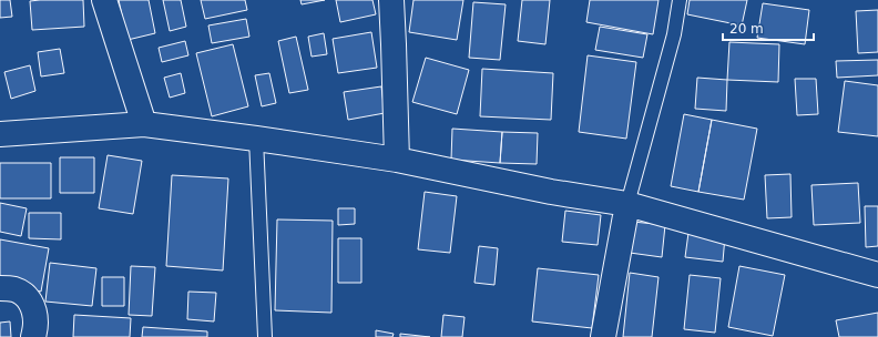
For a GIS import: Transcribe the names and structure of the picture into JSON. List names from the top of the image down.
{
  "scale_bar": "20 m"
}
